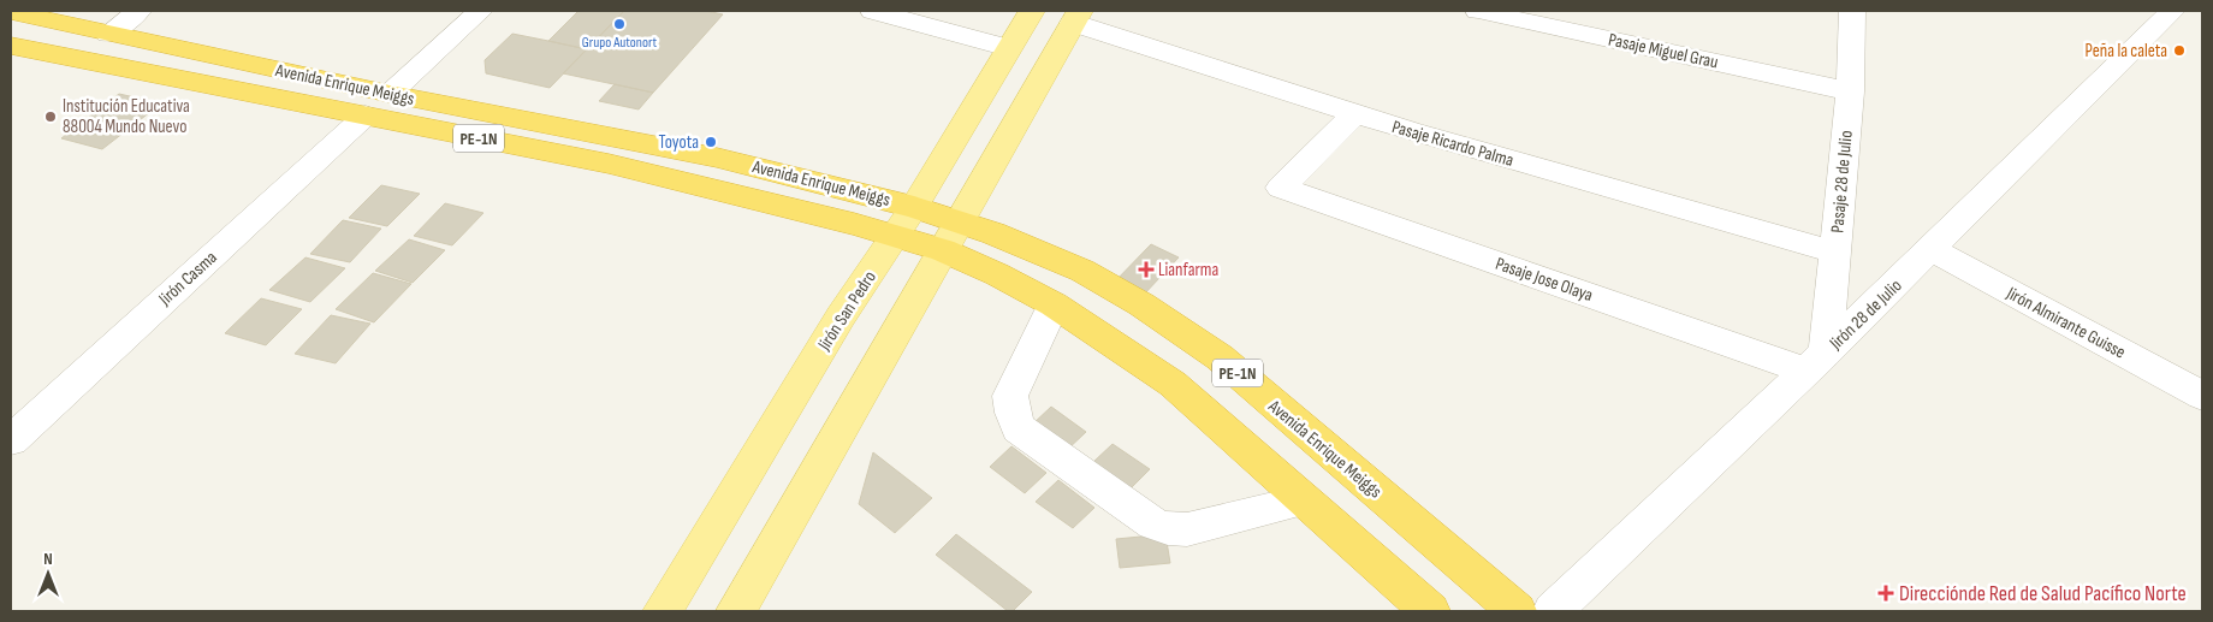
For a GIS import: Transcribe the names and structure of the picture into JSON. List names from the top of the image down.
{
  "streets": {
    "highway": ["Avenida Enrique Meiggs", "PE-1N"],
    "main road": ["Jirón San Pedro"],
    "street": [
      "Pasaje Miguel Grau",
      "Pasaje Ricardo Palma",
      "Pasaje 28 de Julio",
      "Jirón Casma",
      "Pasaje Jose Olaya",
      "Jirón 28 de Julio",
      "Jirón Almirante Guisse"
    ]
  },
  "crossings": [
    ["Pasaje Miguel Grau", "Pasaje 28 de Julio"],
    ["Avenida Enrique Meiggs", "Jirón Casma"],
    ["Avenida Enrique Meiggs", "Jirón San Pedro"],
    ["Pasaje Ricardo Palma", "Pasaje 28 de Julio"],
    ["Pasaje Ricardo Palma", "Pasaje Jose Olaya"],
    ["Pasaje 28 de Julio", "Pasaje Jose Olaya"],
    ["Pasaje 28 de Julio", "Jirón 28 de Julio"],
    ["Pasaje Jose Olaya", "Jirón 28 de Julio"],
    ["Jirón 28 de Julio", "Jirón Almirante Guisse"]
  ],
  "places": {
    "other": [
      "Grupo Autonort",
      "Peña la caleta",
      "Institución Educativa 88004 Mundo Nuevo",
      "Toyota"
    ],
    "health": ["Lianfarma", "Direcciónde Red de Salud Pacífico Norte"]
  },
  "north": "top"
}
